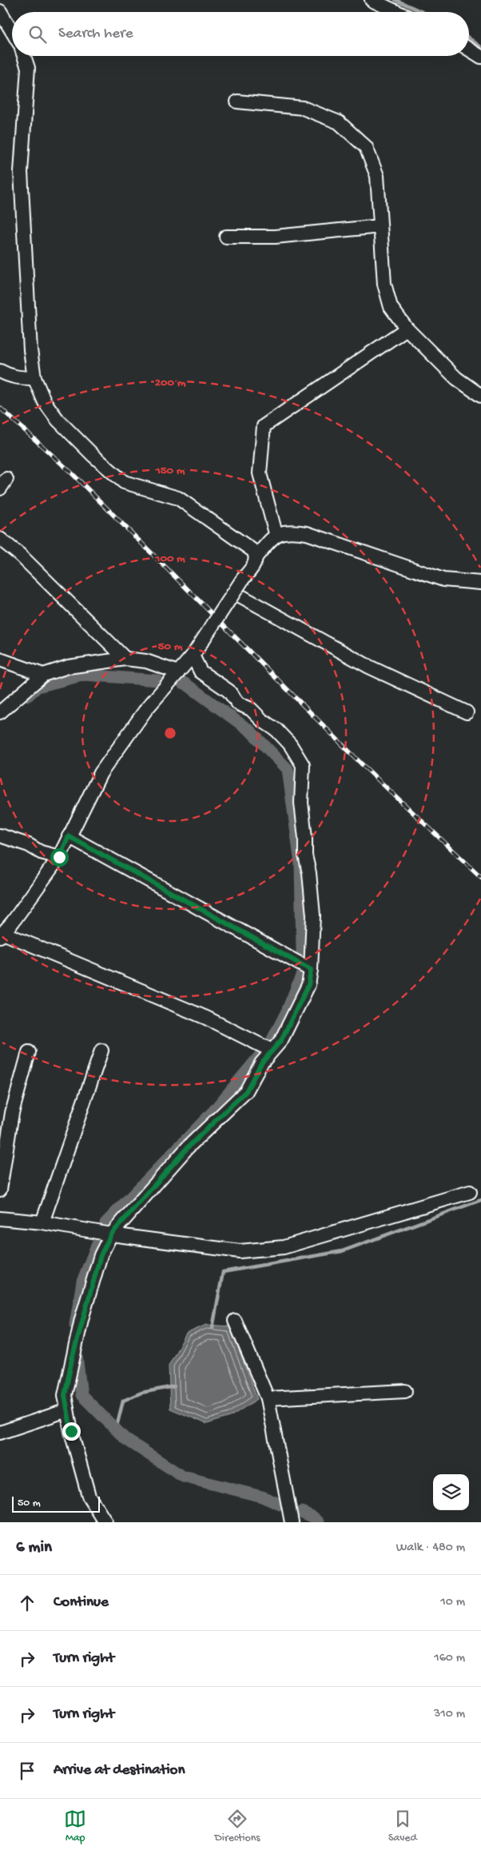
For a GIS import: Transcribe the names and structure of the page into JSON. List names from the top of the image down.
{
  "scale_bar": "50 m",
  "page": {
    "search": "Search here",
    "scale": "50 m",
    "heading": ["6 min", "Walk · 480 m"],
    "list": [
      ["Continue", "10 m"],
      ["Turn right", "160 m"],
      ["Turn right", "310 m"],
      "Arrive at destination"
    ],
    "nav": ["Map", "Directions", "Saved"]
  },
  "rings": [
    "200 m",
    "150 m",
    "100 m",
    "50 m"
  ]
}
